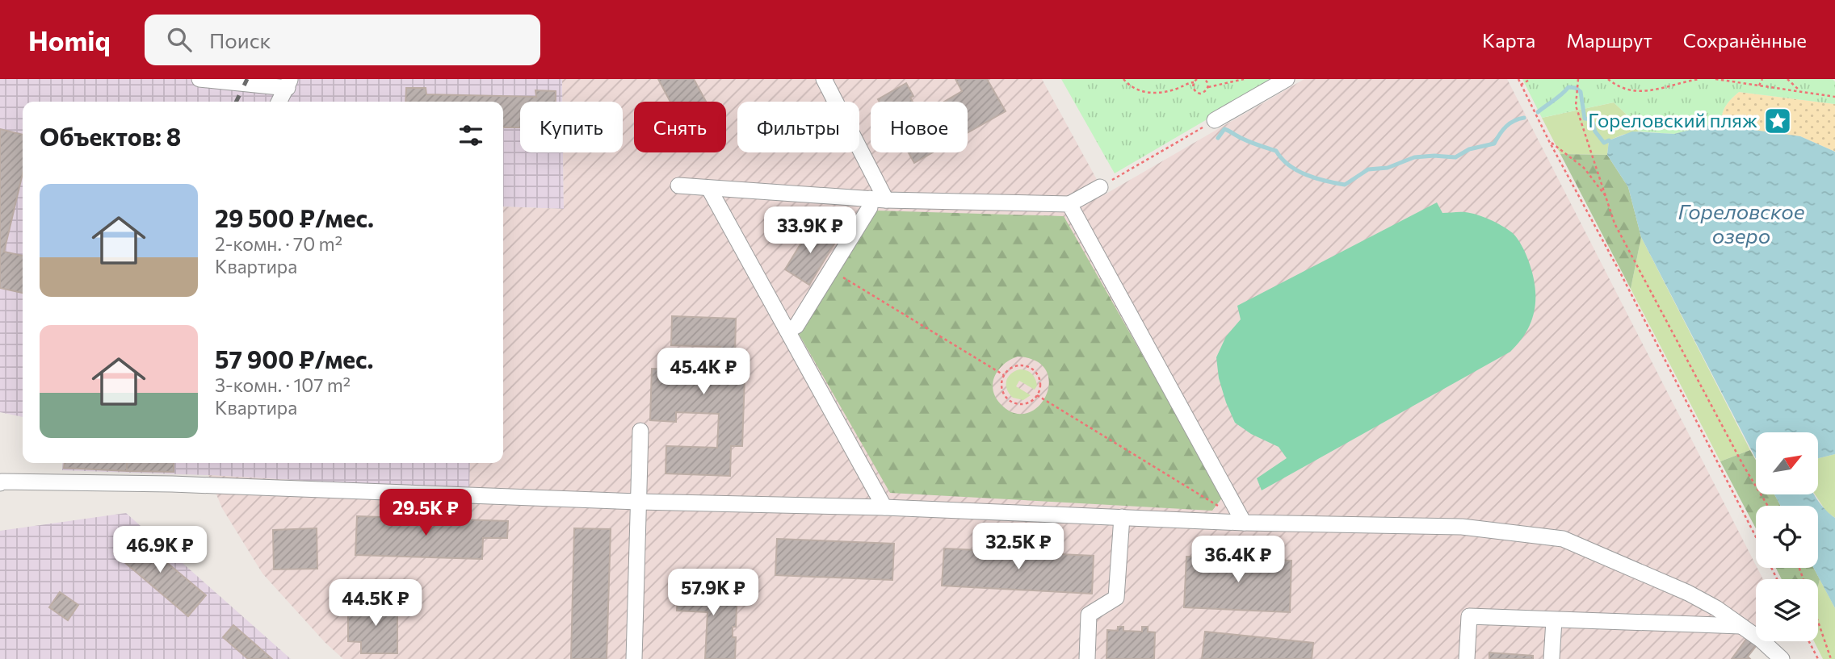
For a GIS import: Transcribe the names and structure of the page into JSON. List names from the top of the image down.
{
  "water": ["Гореловское озеро"],
  "places": {
    "place": ["Гореловский пляж"]
  },
  "north": "top right",
  "page": {
    "header": "Homiq",
    "search": "Поиск",
    "nav": ["Карта", "Маршрут", "Сохранённые"],
    "chip": [
      "Купить",
      "Снять",
      "Фильтры",
      "Новое"
    ],
    "heading": "Объектов: 8",
    "list": [
      {
        "name": "29 500 ₽/мес.",
        "note": "2-комн. · 70 m² · Квартира"
      },
      {
        "name": "57 900 ₽/мес.",
        "note": "3-комн. · 107 m² · Квартира"
      }
    ],
    "price": [
      "33.9K ₽",
      "45.4K ₽",
      "29.5K ₽",
      "32.5K ₽",
      "46.9K ₽",
      "36.4K ₽",
      "57.9K ₽",
      "44.5K ₽"
    ]
  }
}
